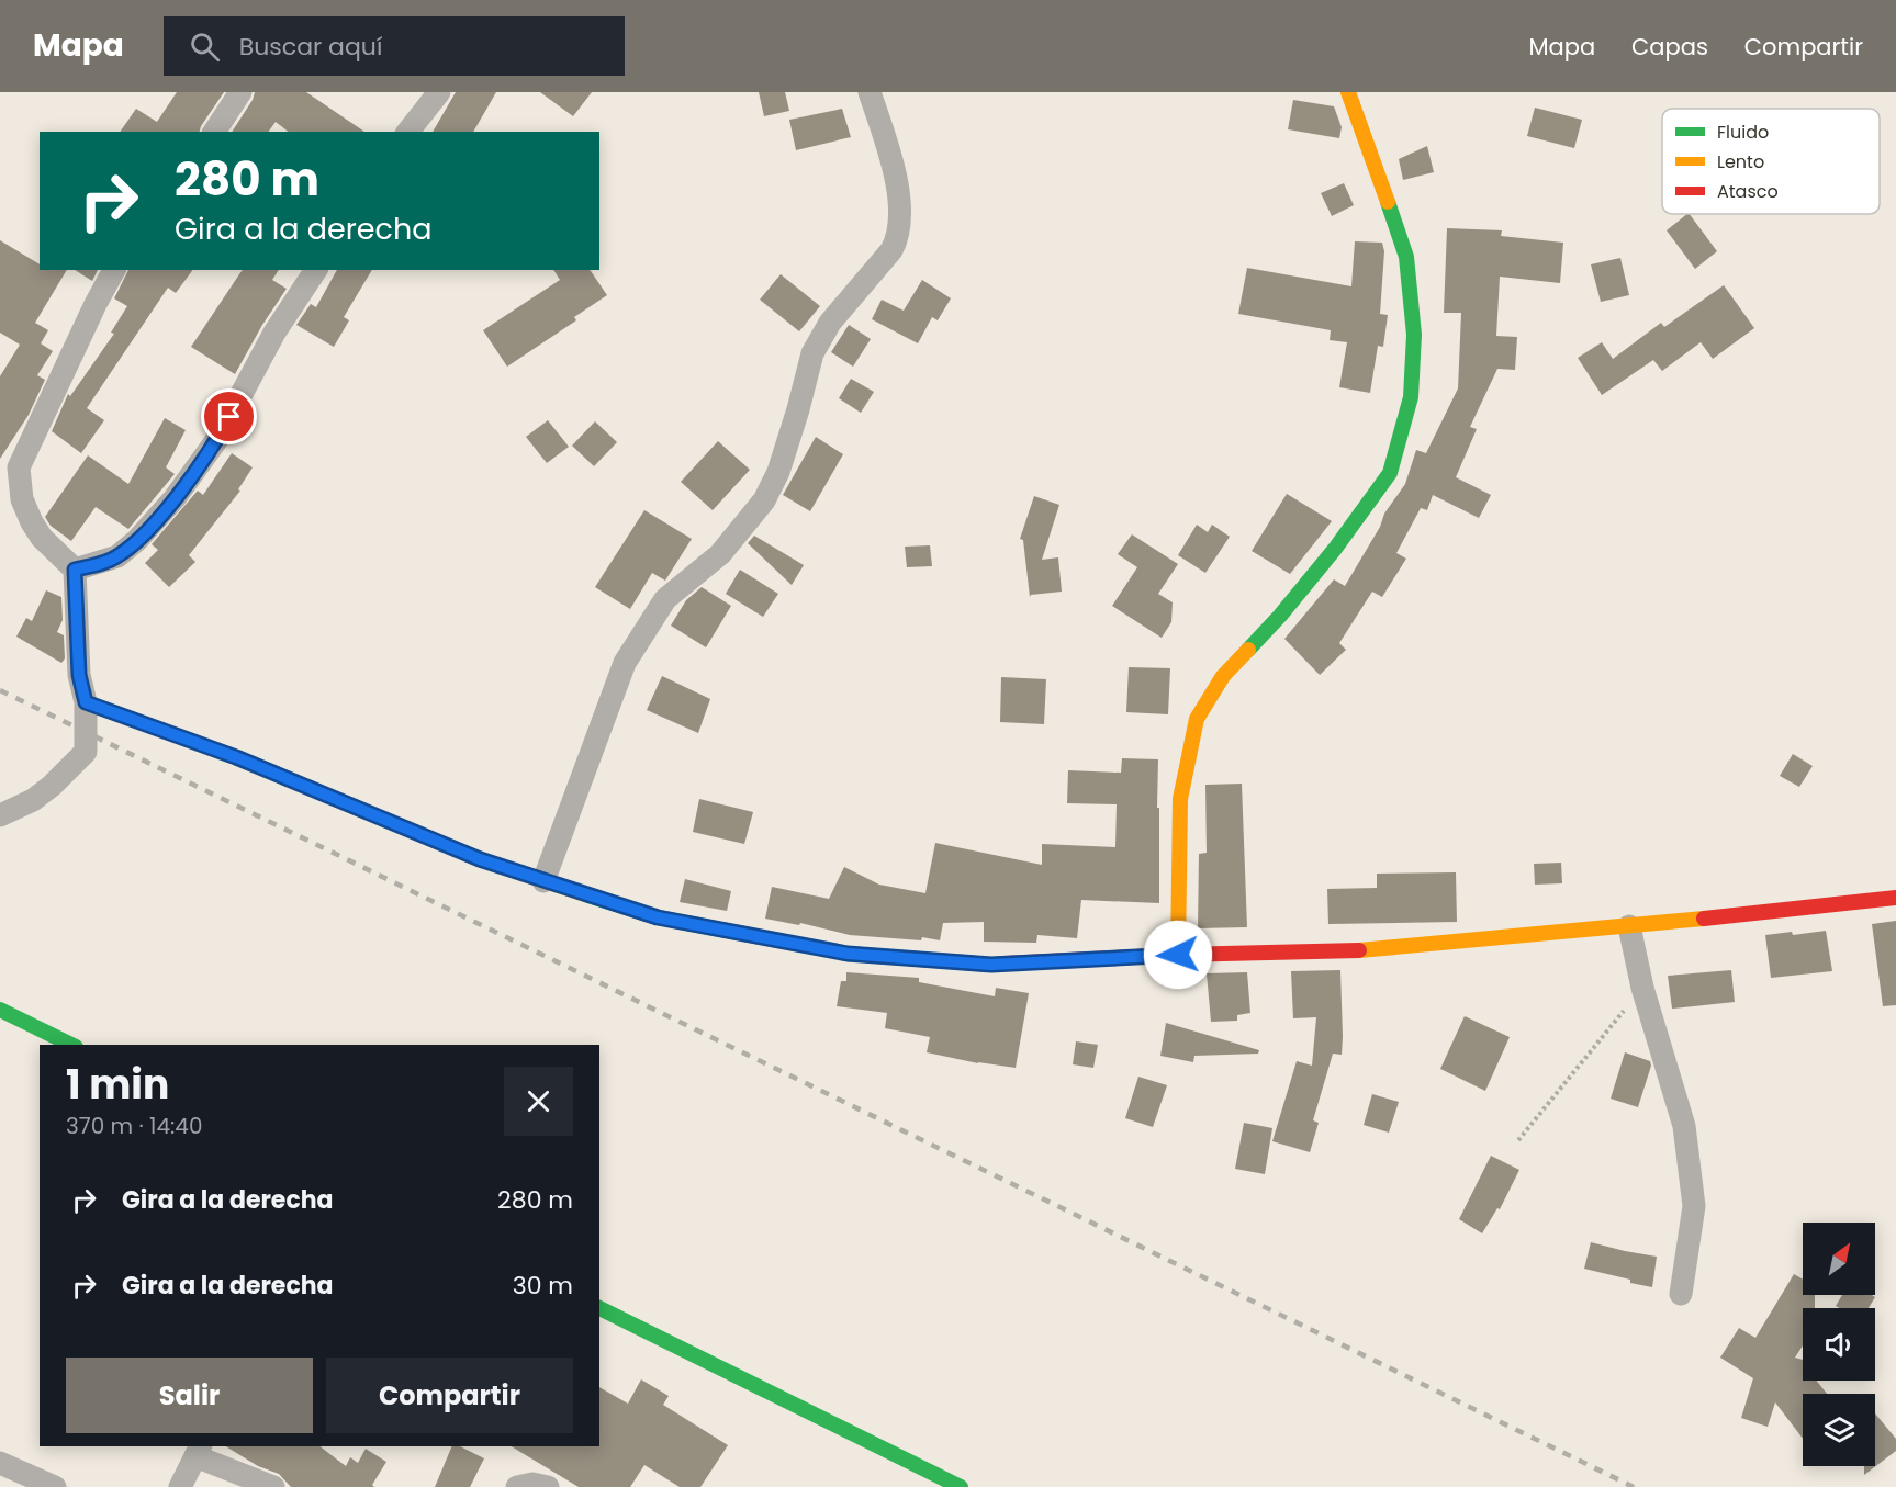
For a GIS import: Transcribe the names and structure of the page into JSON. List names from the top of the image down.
{
  "legend": ["Fluido", "Lento", "Atasco"],
  "north": "top right",
  "page": {
    "header": "Mapa",
    "search": "Buscar aquí",
    "nav": ["Mapa", "Capas", "Compartir"],
    "turn": ["280 m", "Gira a la derecha"],
    "heading": ["1 min", "370 m · 14:40"],
    "list": [
      {
        "name": "Gira a la derecha",
        "value": "280 m"
      },
      {
        "name": "Gira a la derecha",
        "value": "30 m"
      }
    ],
    "buttons": ["Salir", "Compartir"]
  }
}
